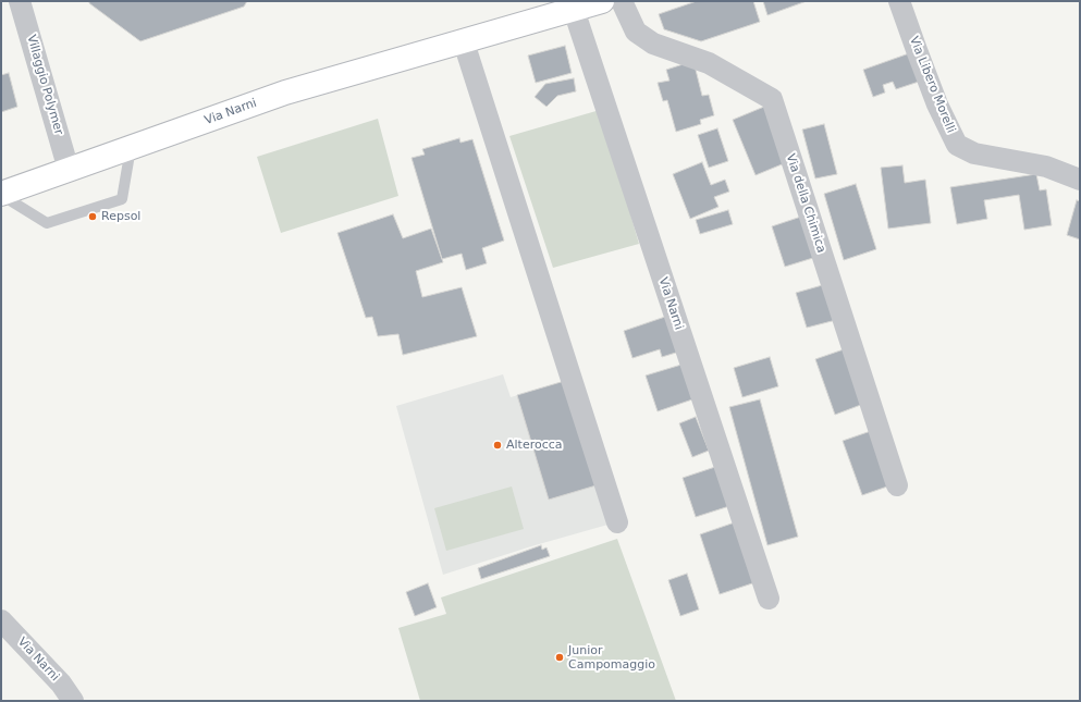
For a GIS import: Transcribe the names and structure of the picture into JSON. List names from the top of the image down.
{
  "streets": {
    "main road": ["Via Narni"],
    "street": ["Villaggio Polymer", "Via Libero Morelli", "Via della Chimica"]
  },
  "crossings": [
    ["Villaggio Polymer", "Via Narni"]
  ],
  "places": ["Repsol", "Alterocca", "Junior Campomaggio"]
}
